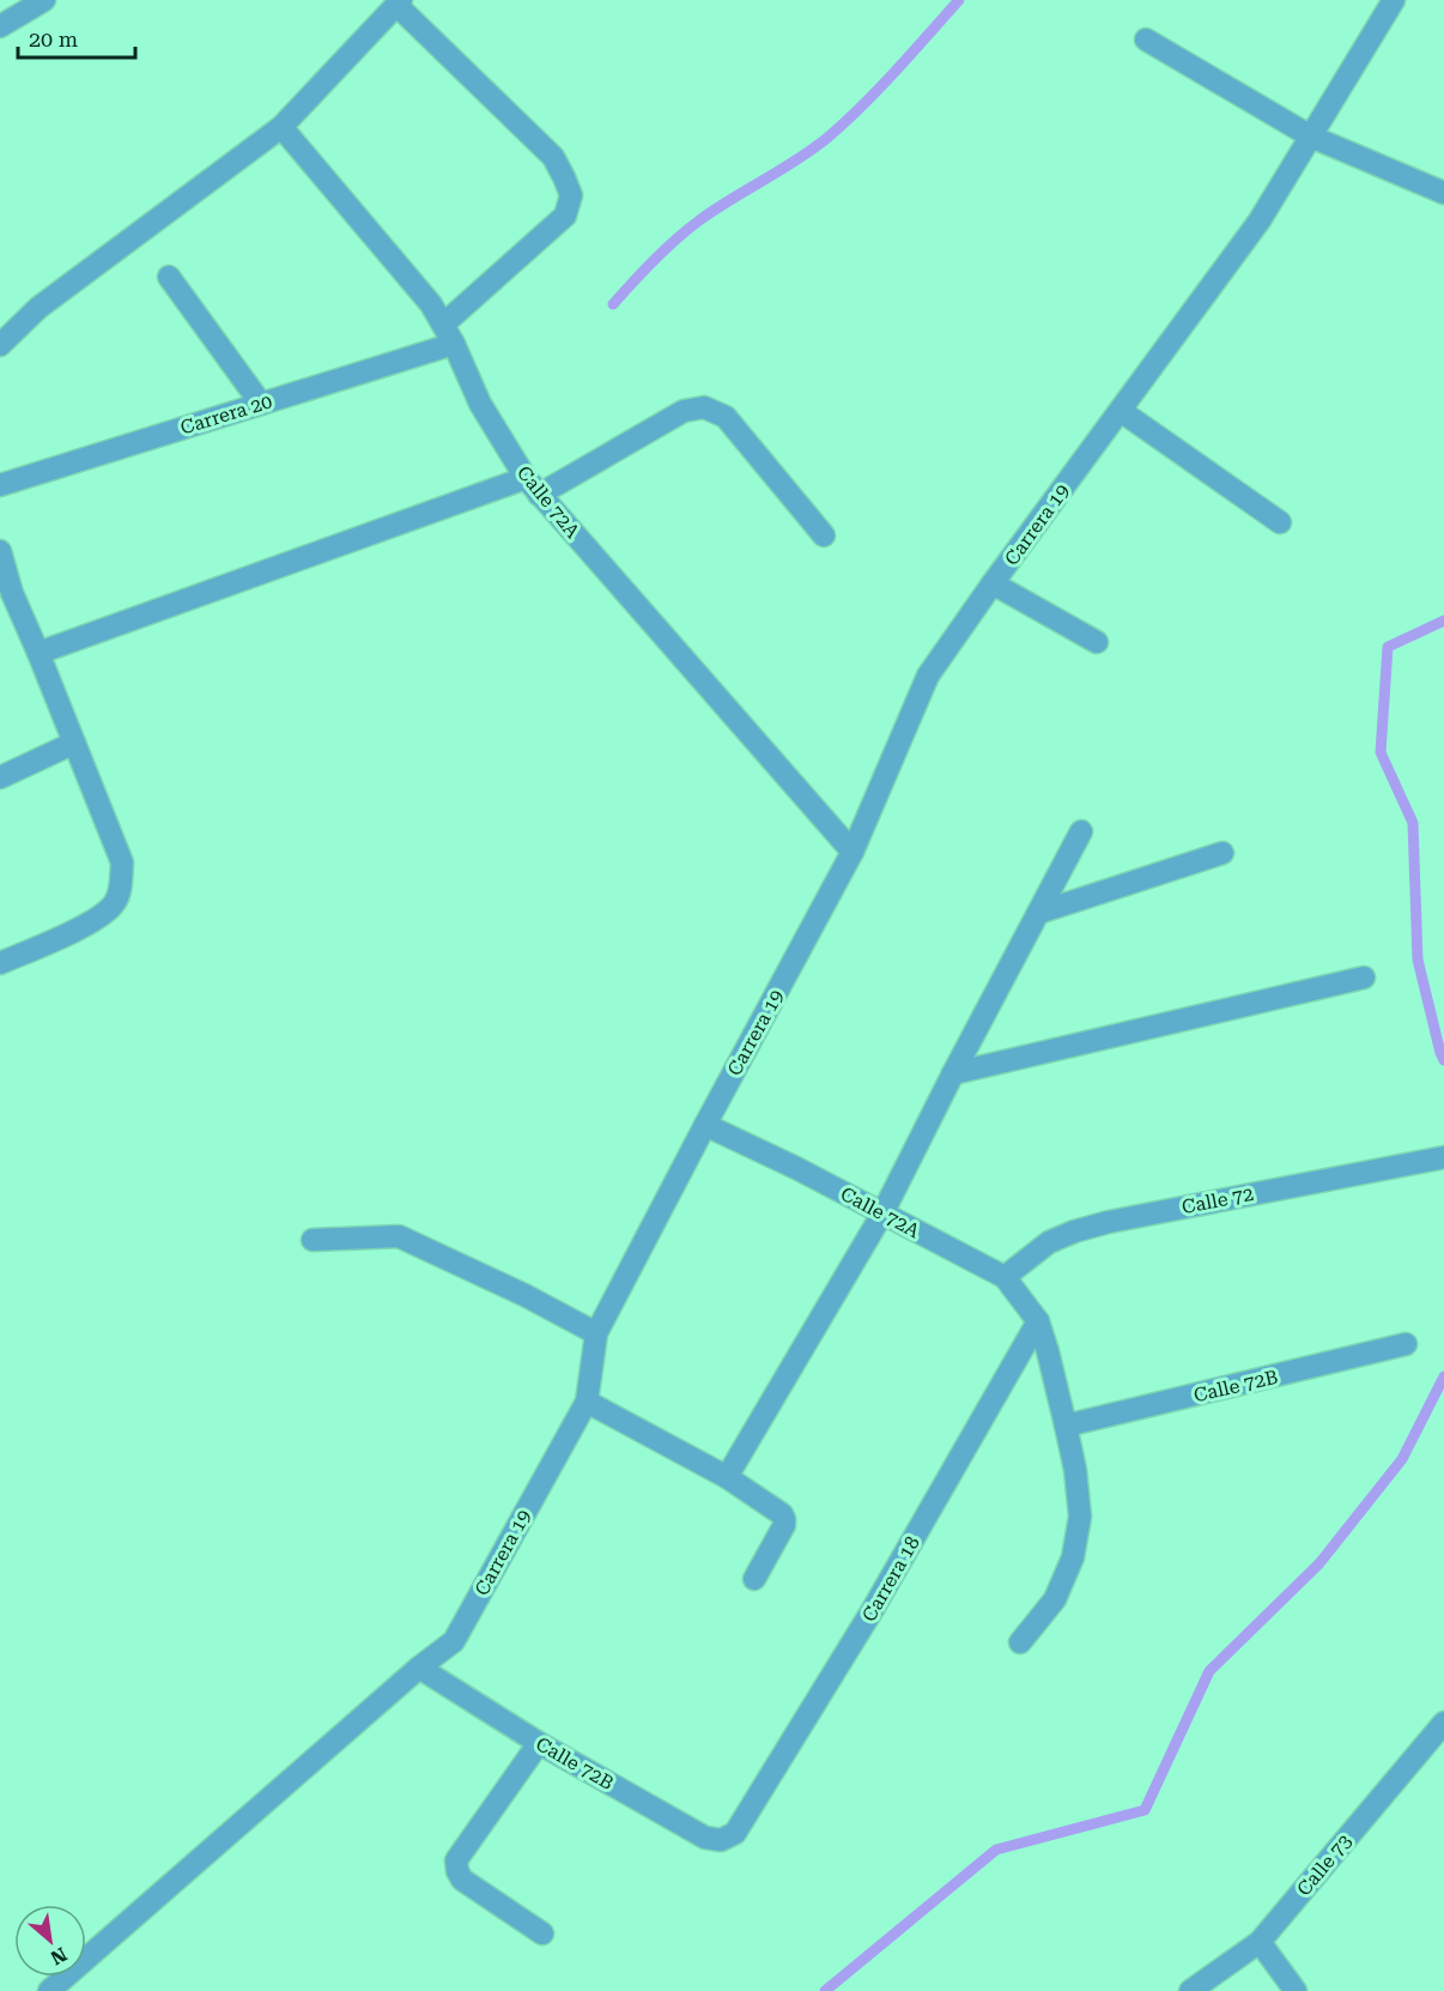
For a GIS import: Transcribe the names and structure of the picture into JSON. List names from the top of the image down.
{
  "streets": {
    "street": [
      "Carrera 20",
      "Calle 72A",
      "Carrera 19",
      "Calle 72",
      "Calle 72B",
      "Carrera 18",
      "Calle 73"
    ]
  },
  "crossings": [
    ["Carrera 20", "Calle 72A"],
    ["Calle 72A", "Carrera 19"],
    ["Calle 72A", "Calle 72"],
    ["Calle 72A", "Calle 72B"],
    ["Calle 72A", "Carrera 18"],
    ["Carrera 19", "Calle 72B"],
    ["Calle 72B", "Carrera 18"]
  ],
  "scale_bar": "20 m",
  "north": "bottom right"
}
